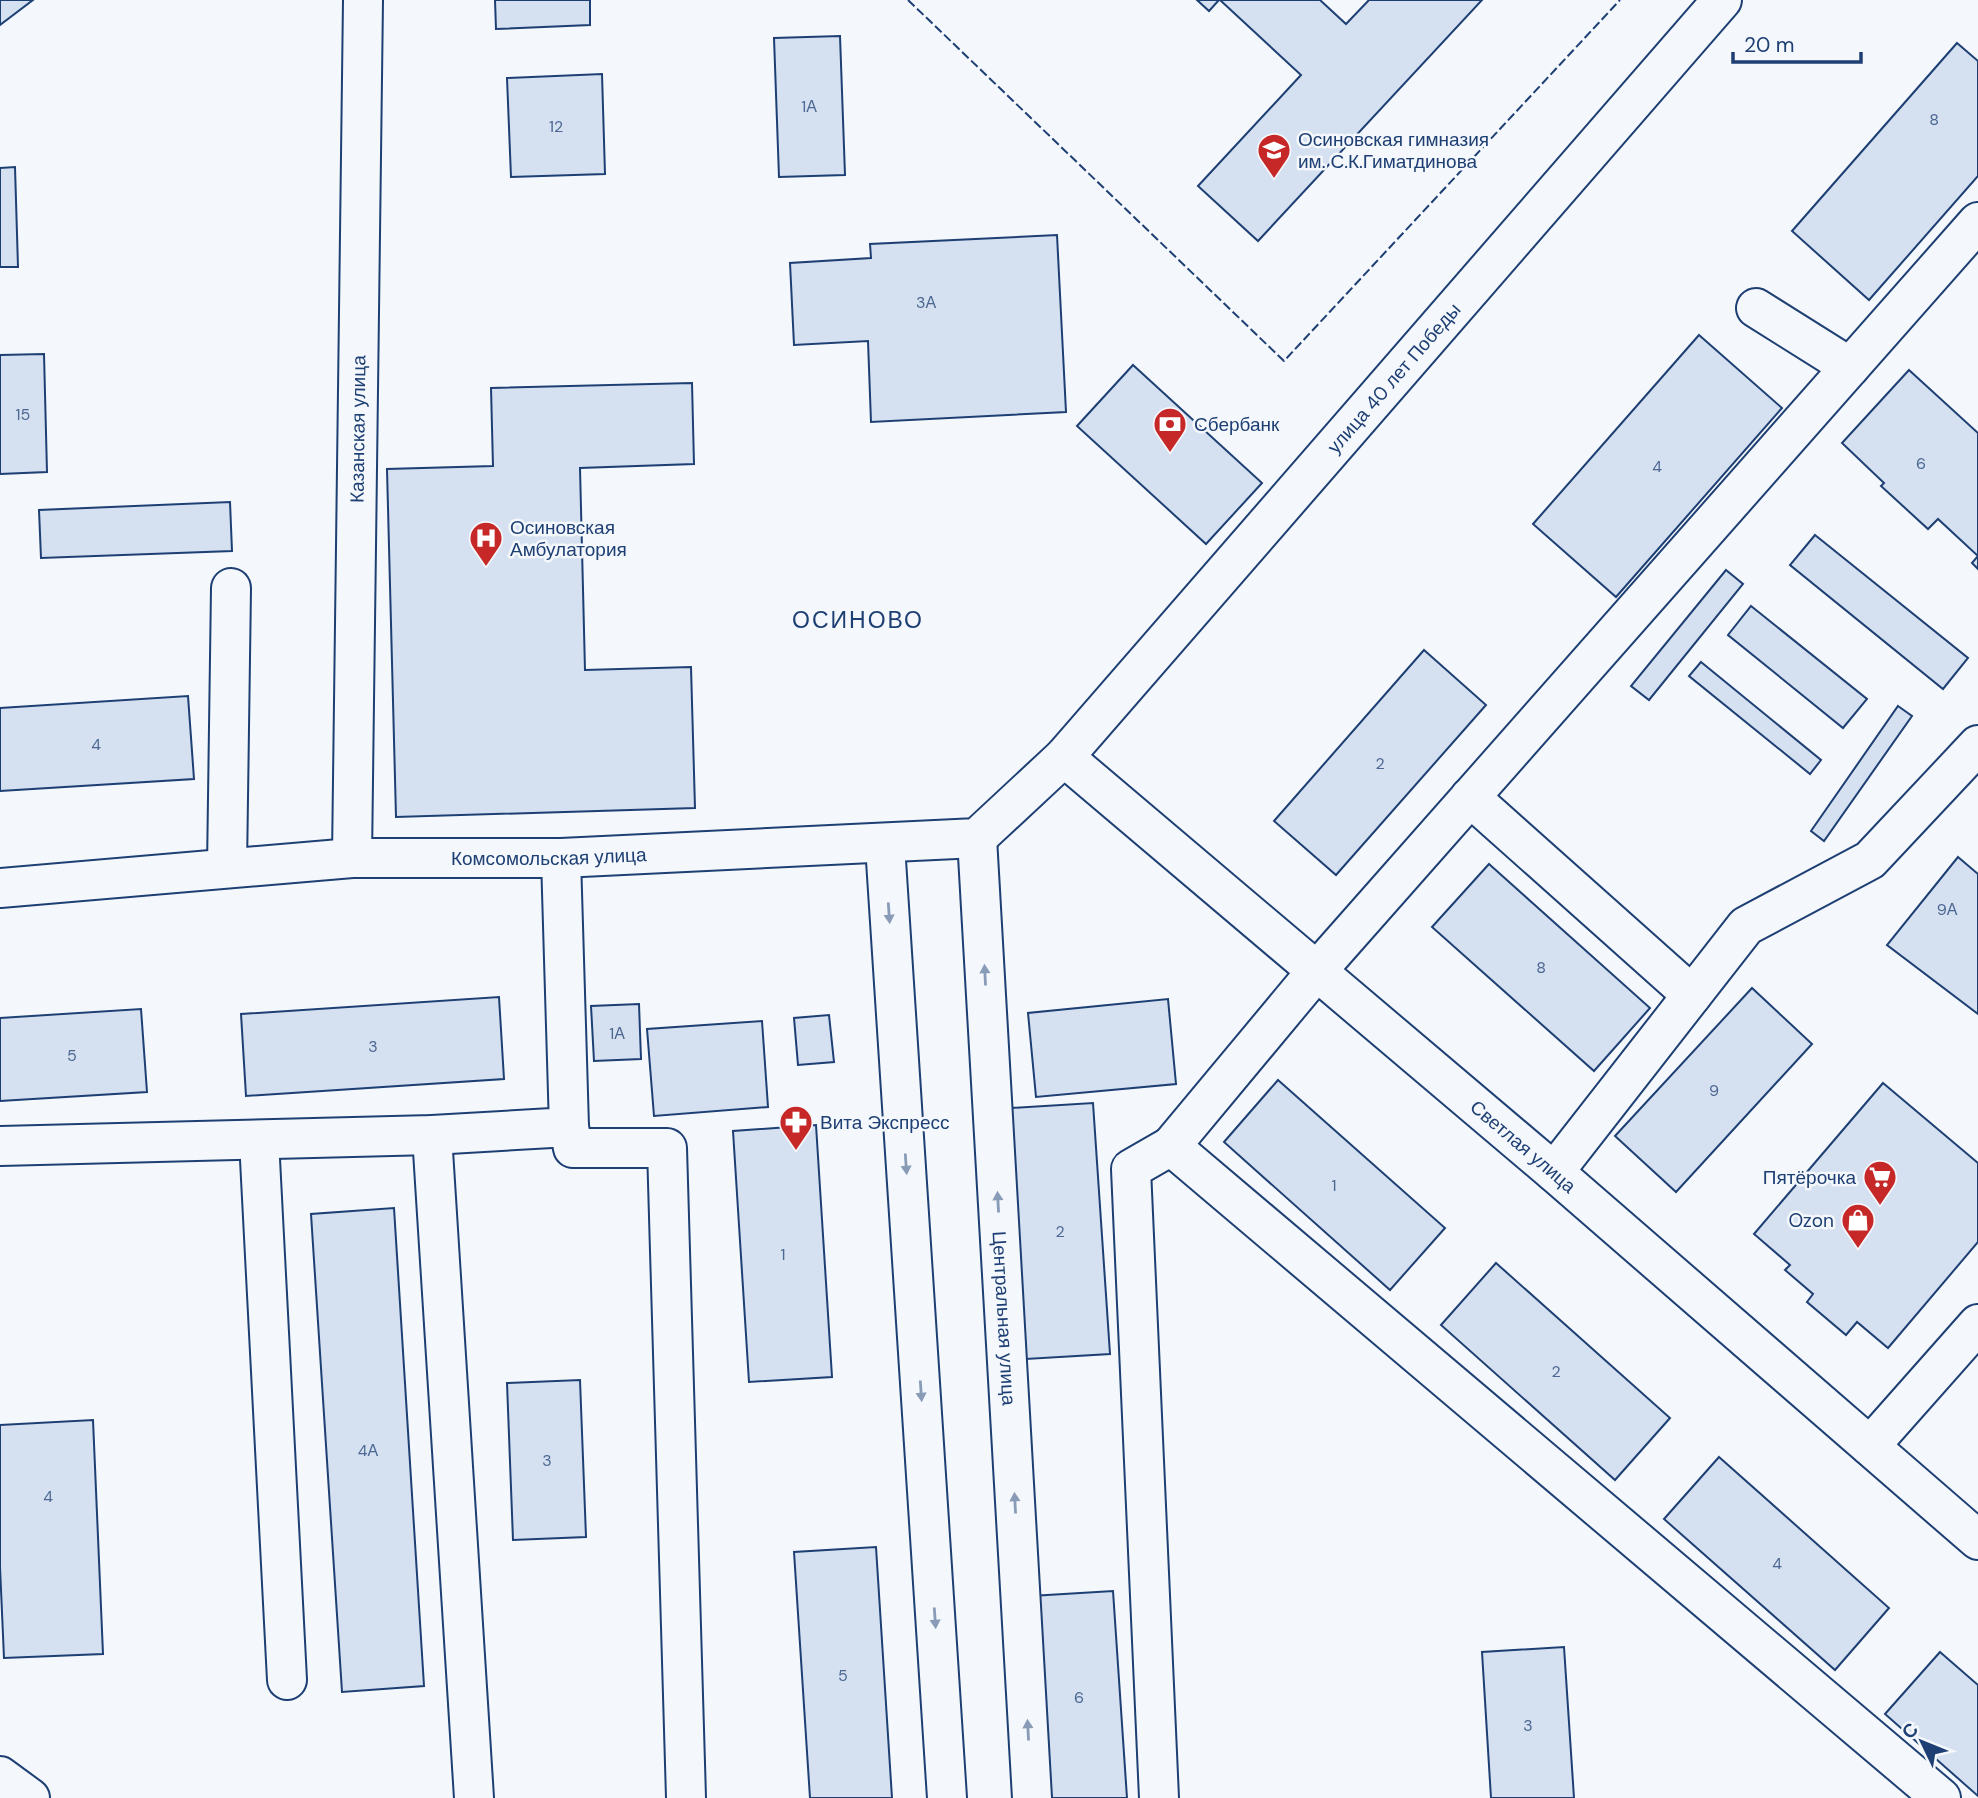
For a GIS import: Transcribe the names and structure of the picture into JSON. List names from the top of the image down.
{
  "streets": {
    "street": [
      "улица 40 лет Победы",
      "Казанская улица",
      "Комсомольская улица",
      "Светлая улица",
      "Центральная улица"
    ]
  },
  "crossings": [
    ["улица 40 лет Победы", "Светлая улица"],
    ["Казанская улица", "Комсомольская улица"],
    ["Комсомольская улица", "Центральная улица"]
  ],
  "districts": ["ОСИНОВО"],
  "places": {
    "school or university": ["Осиновская гимназия им. С.К.Гиматдинова"],
    "bank": ["Сбербанк"],
    "hospital": ["Осиновская Амбулатория"],
    "pharmacy": ["Вита Экспресс"],
    "supermarket": ["Пятёрочка"],
    "shop": ["Ozon"]
  },
  "house_numbers": [
    "1А",
    "8",
    "12",
    "3А",
    "15",
    "6",
    "4",
    "4",
    "2",
    "9А",
    "8",
    "1А",
    "3",
    "5",
    "9",
    "1",
    "2",
    "1",
    "2",
    "4А",
    "3",
    "4",
    "4",
    "5",
    "6",
    "3"
  ],
  "scale_bar": "20 m",
  "north": "top left"
}
